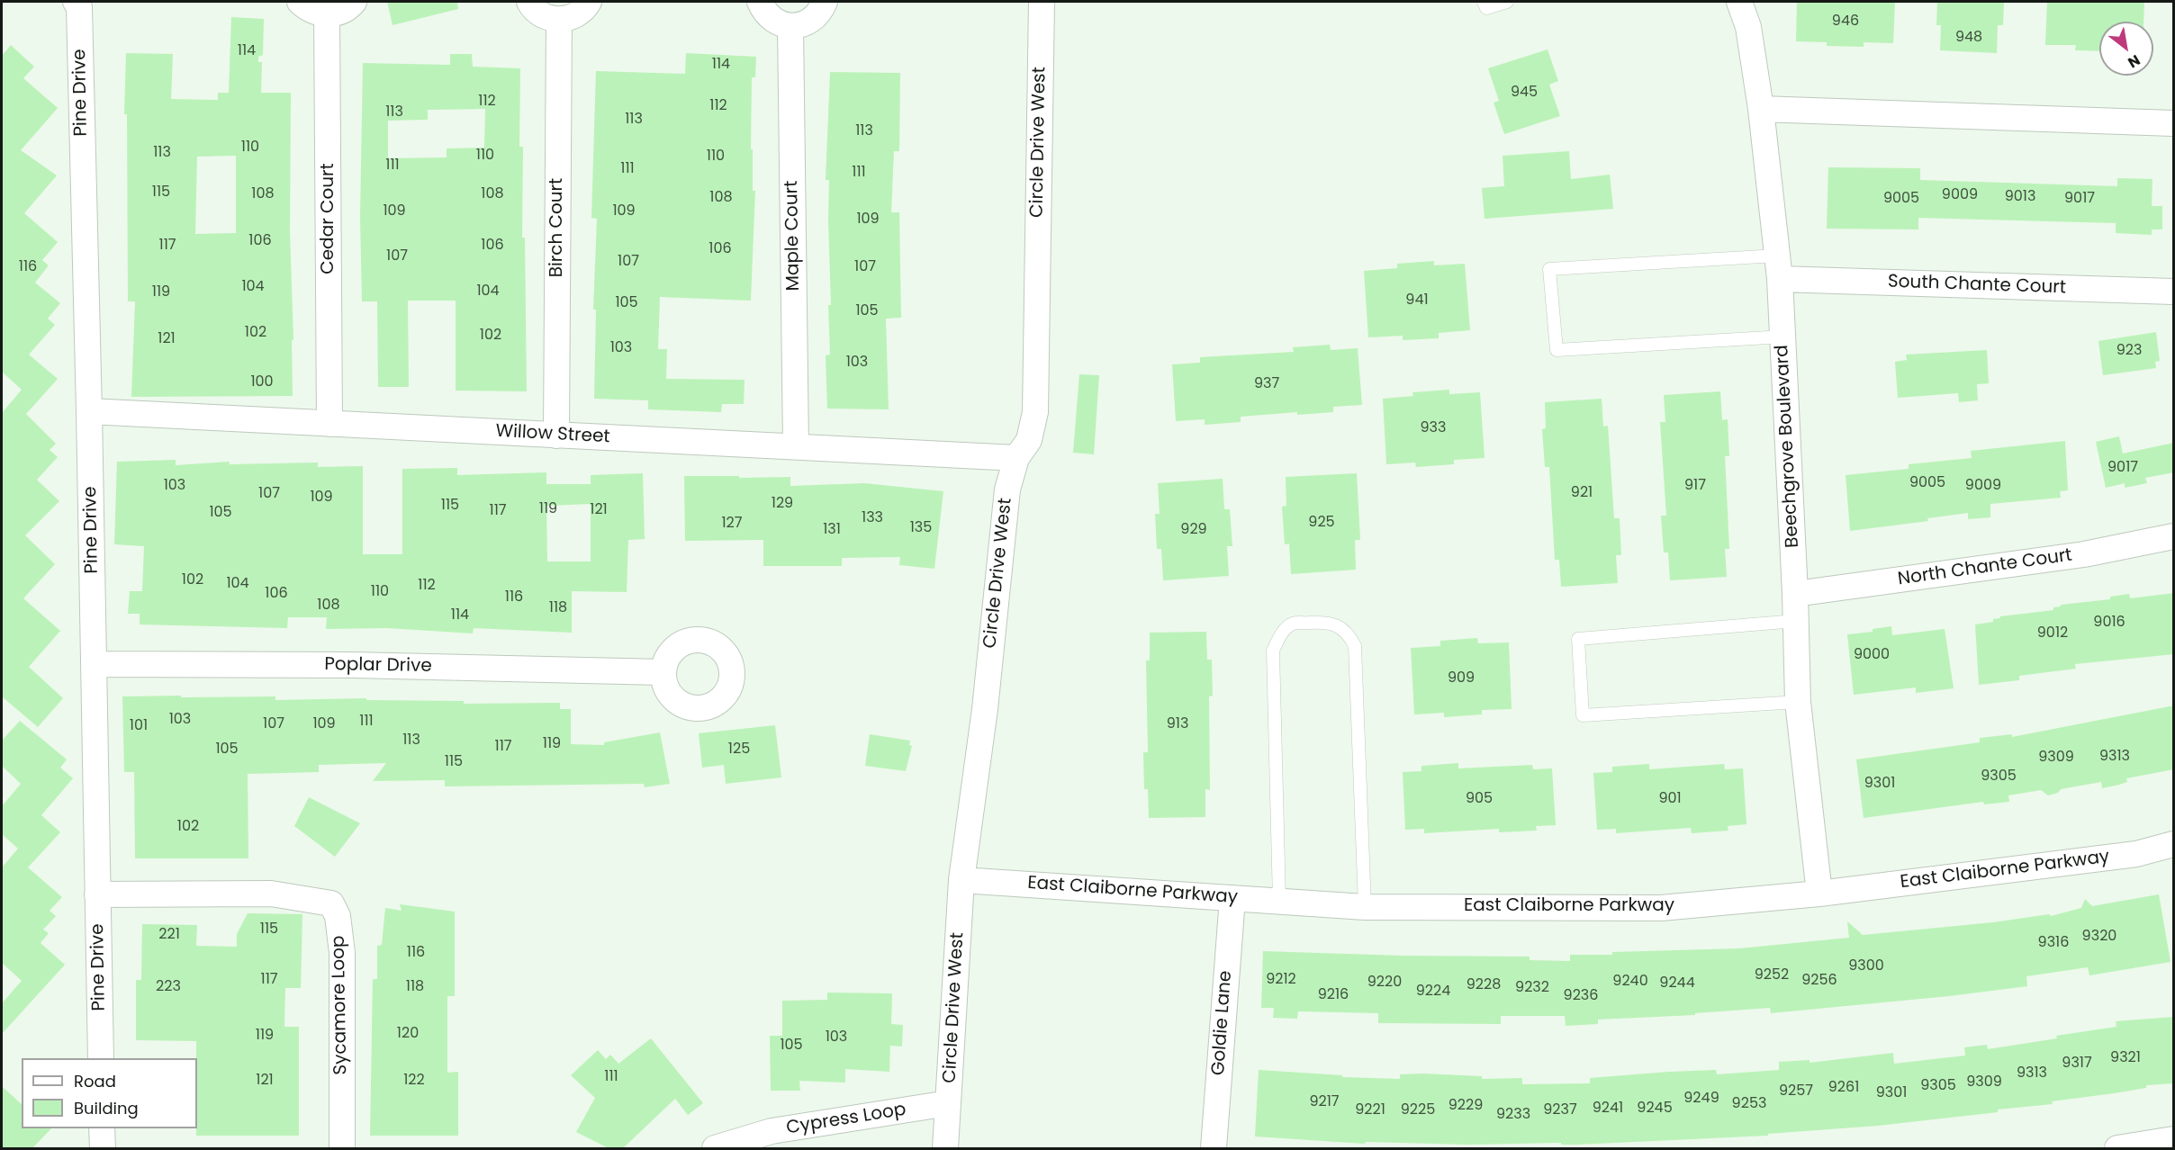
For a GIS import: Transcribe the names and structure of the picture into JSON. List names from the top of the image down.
{
  "streets": {
    "street": [
      "Pine Drive",
      "Circle Drive West",
      "Cedar Court",
      "Birch Court",
      "Maple Court",
      "South Chante Court",
      "Willow Street",
      "Beechgrove Boulevard",
      "North Chante Court",
      "Poplar Drive",
      "East Claiborne Parkway",
      "Sycamore Loop",
      "Goldie Lane",
      "Cypress Loop"
    ]
  },
  "crossings": [
    ["Pine Drive", "Willow Street"],
    ["Pine Drive", "Poplar Drive"],
    ["Pine Drive", "Sycamore Loop"],
    ["Circle Drive West", "Willow Street"],
    ["Circle Drive West", "East Claiborne Parkway"],
    ["Circle Drive West", "Cypress Loop"],
    ["Cedar Court", "Willow Street"],
    ["Birch Court", "Willow Street"],
    ["Maple Court", "Willow Street"],
    ["South Chante Court", "Beechgrove Boulevard"],
    ["Beechgrove Boulevard", "North Chante Court"],
    ["Beechgrove Boulevard", "East Claiborne Parkway"],
    ["East Claiborne Parkway", "Goldie Lane"]
  ],
  "house_numbers": [
    "946",
    "948",
    "114",
    "114",
    "945",
    "112",
    "112",
    "113",
    "113",
    "113",
    "110",
    "113",
    "110",
    "110",
    "111",
    "111",
    "111",
    "115",
    "108",
    "108",
    "9009",
    "9013",
    "108",
    "9005",
    "9017",
    "109",
    "109",
    "109",
    "106",
    "117",
    "106",
    "106",
    "107",
    "107",
    "116",
    "107",
    "104",
    "104",
    "119",
    "941",
    "105",
    "105",
    "102",
    "102",
    "121",
    "103",
    "923",
    "103",
    "100",
    "937",
    "933",
    "9017",
    "9005",
    "103",
    "917",
    "9009",
    "921",
    "107",
    "109",
    "129",
    "115",
    "119",
    "121",
    "117",
    "105",
    "133",
    "925",
    "127",
    "135",
    "131",
    "929",
    "102",
    "104",
    "112",
    "110",
    "106",
    "116",
    "108",
    "118",
    "114",
    "9016",
    "9012",
    "9000",
    "909",
    "103",
    "111",
    "107",
    "109",
    "913",
    "101",
    "113",
    "119",
    "117",
    "105",
    "125",
    "9313",
    "9309",
    "115",
    "9305",
    "9301",
    "905",
    "901",
    "102",
    "115",
    "221",
    "9320",
    "9316",
    "116",
    "9300",
    "9252",
    "117",
    "9212",
    "9256",
    "9240",
    "9220",
    "9244",
    "9228",
    "223",
    "118",
    "9232",
    "9224",
    "9216",
    "9236",
    "120",
    "119",
    "103",
    "105",
    "9321",
    "9317",
    "9313",
    "111",
    "121",
    "122",
    "9309",
    "9305",
    "9261",
    "9257",
    "9301",
    "9249",
    "9217",
    "9253",
    "9229",
    "9241",
    "9245",
    "9221",
    "9225",
    "9237",
    "9233"
  ],
  "legend": ["Road", "Building"],
  "north": "bottom right"
}
